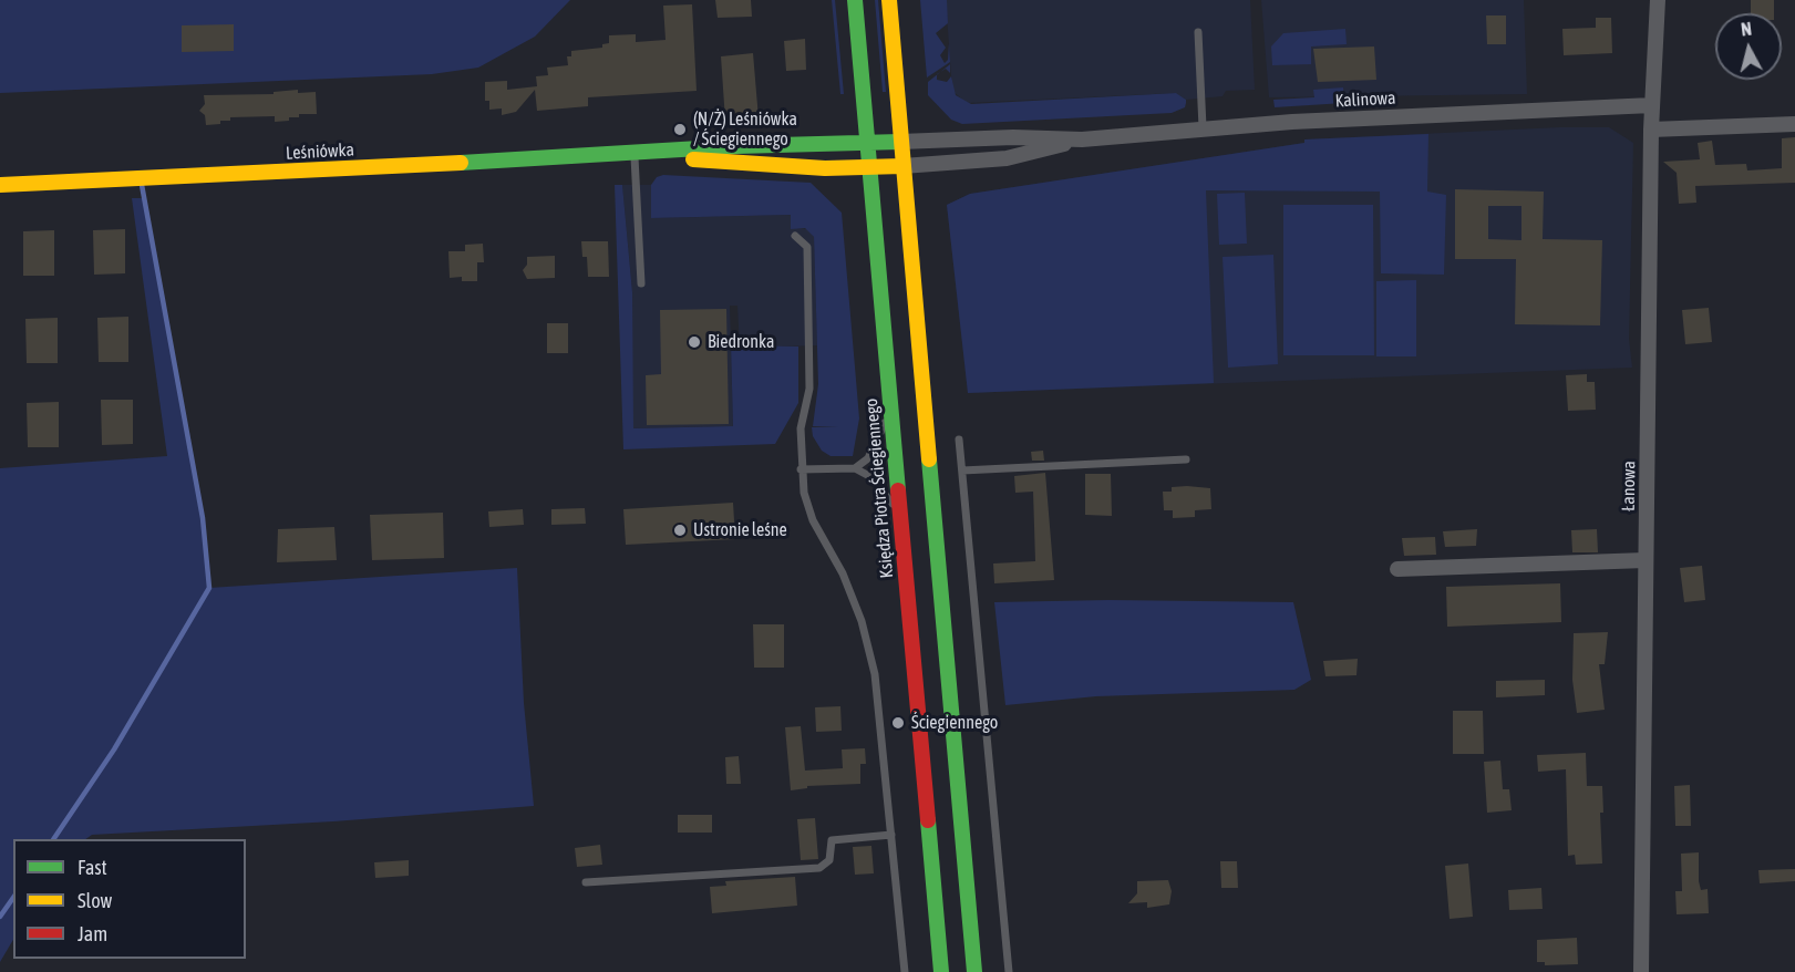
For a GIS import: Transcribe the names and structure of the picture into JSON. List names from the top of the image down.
{
  "streets": {
    "main road": ["Kalinowa", "Leśniówka", "Księdza Piotra Ściegiennego"],
    "street": ["Łanowa"]
  },
  "crossings": [
    ["Kalinowa", "Leśniówka"],
    ["Kalinowa", "Łanowa"],
    ["Kalinowa", "Księdza Piotra Ściegiennego"],
    ["Leśniówka", "Księdza Piotra Ściegiennego"]
  ],
  "places": [
    "(N/Ż) Leśniówka / Ściegiennego",
    "Biedronka",
    "Ustronie leśne",
    "Ściegiennego"
  ],
  "legend": ["Fast", "Slow", "Jam"],
  "north": "top"
}
